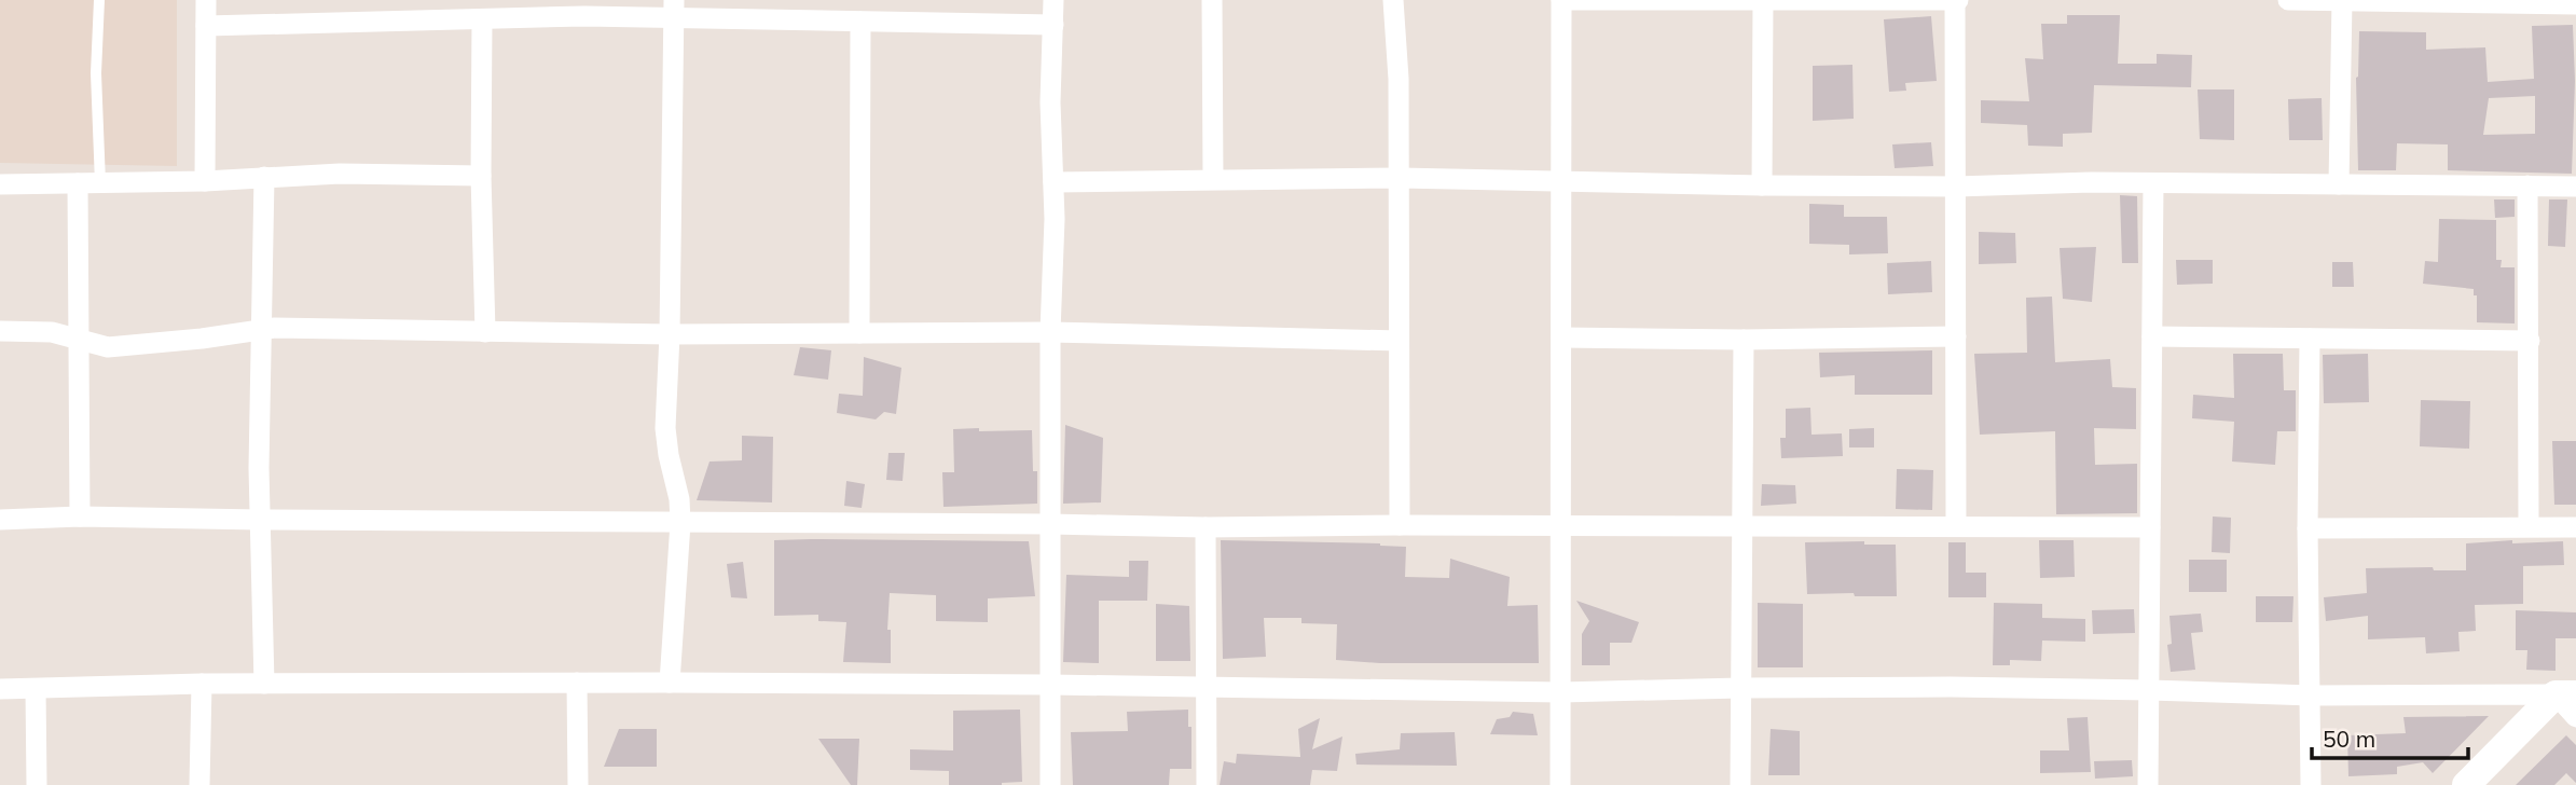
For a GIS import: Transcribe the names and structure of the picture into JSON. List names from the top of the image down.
{
  "scale_bar": "50 m"
}
